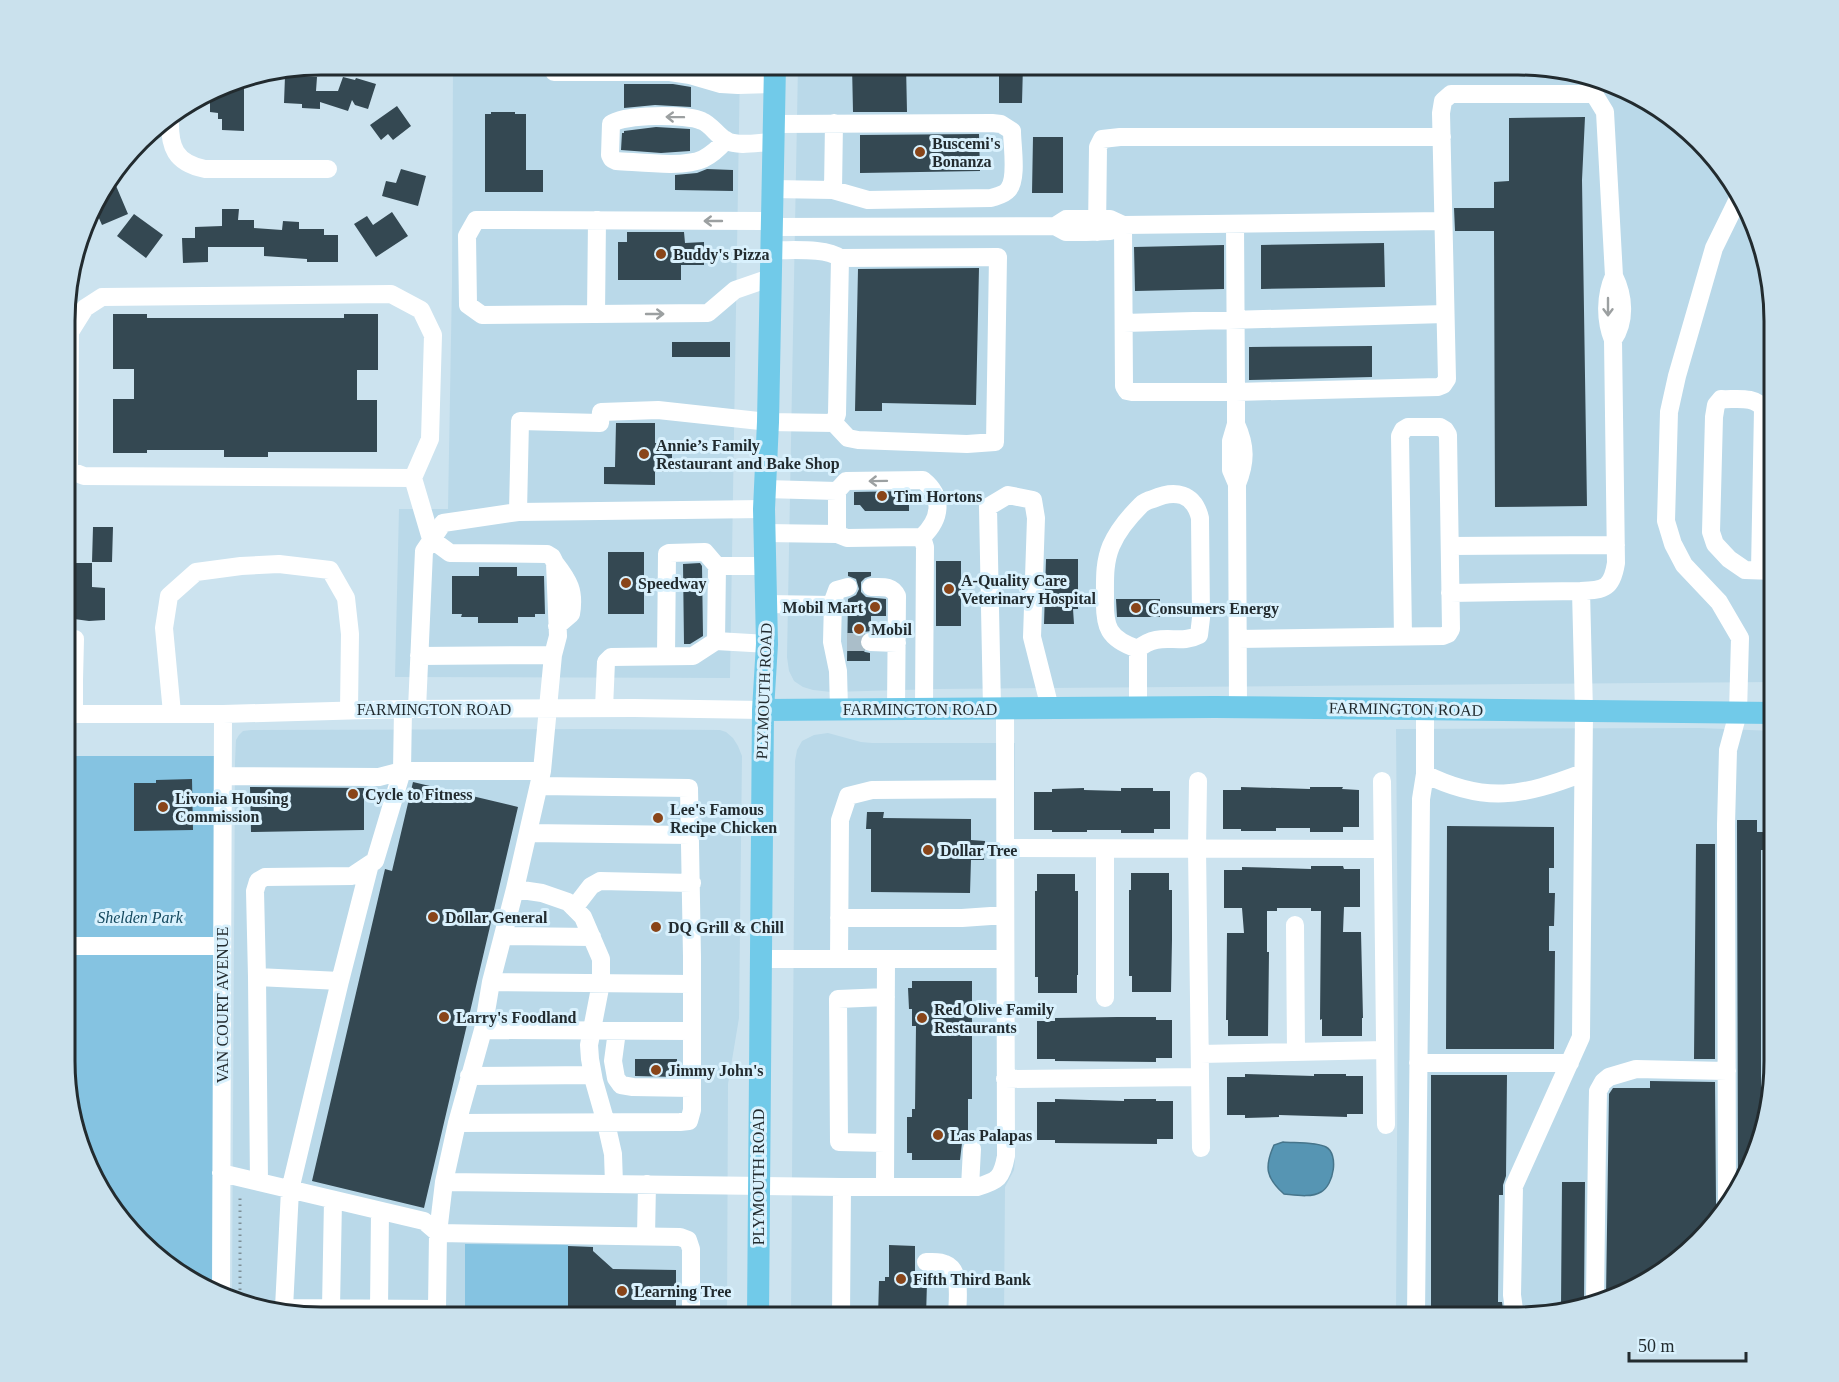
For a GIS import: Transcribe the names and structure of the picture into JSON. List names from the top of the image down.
{
  "streets": {
    "main road": ["PLYMOUTH ROAD", "FARMINGTON ROAD"],
    "street": ["VAN COURT AVENUE"]
  },
  "crossings": [
    ["PLYMOUTH ROAD", "FARMINGTON ROAD"],
    ["FARMINGTON ROAD", "VAN COURT AVENUE"]
  ],
  "parks": ["Shelden Park"],
  "places": [
    "Buscemi's Bonanza",
    "Buddy's Pizza",
    "Annie’s Family Restaurant and Bake Shop",
    "Tim Hortons",
    "Speedway",
    "A-Quality Care Veterinary Hospital",
    "Mobil Mart",
    "Consumers Energy",
    "Mobil",
    "Cycle to Fitness",
    "Livonia Housing Commission",
    "Lee's Famous Recipe Chicken",
    "Dollar Tree",
    "Dollar General",
    "DQ Grill & Chill",
    "Larry's Foodland",
    "Red Olive Family Restaurants",
    "Jimmy John's",
    "Las Palapas",
    "Fifth Third Bank",
    "Learning Tree"
  ],
  "scale_bar": "50 m"
}
